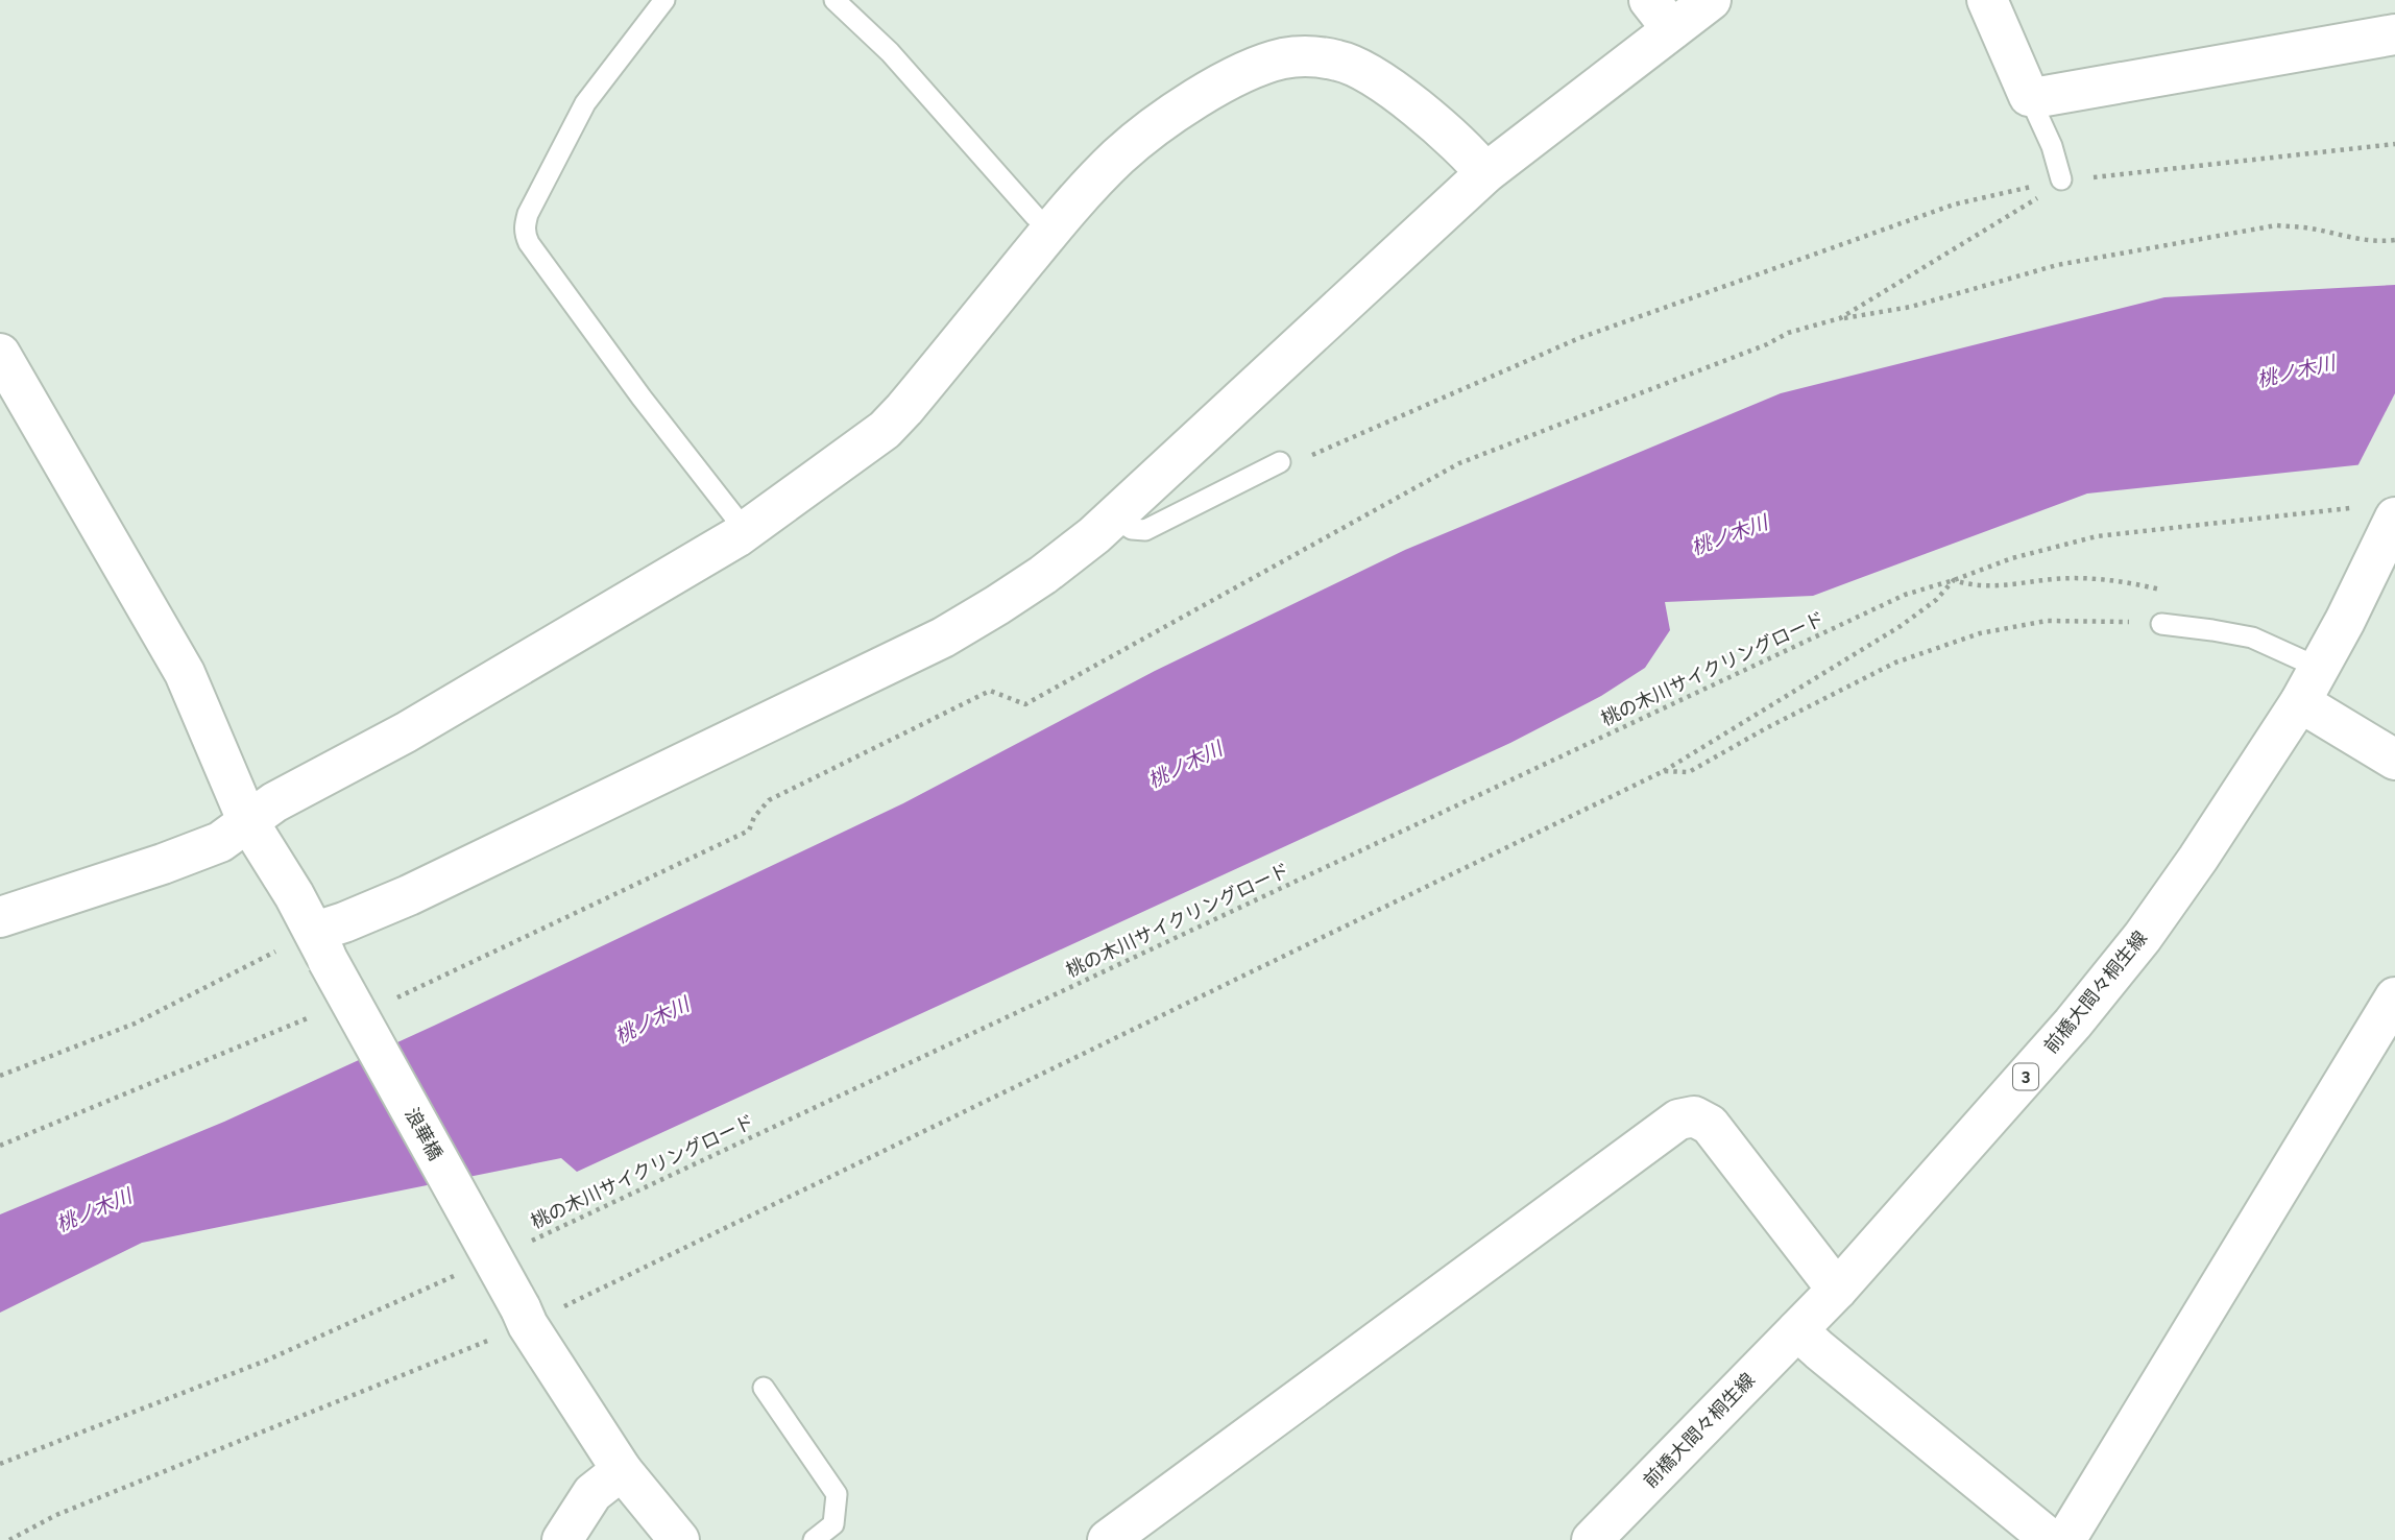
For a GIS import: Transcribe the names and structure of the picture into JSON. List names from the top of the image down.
{
  "streets": {
    "street": ["前橋大間々桐生線", "3", "浪華橋"],
    "path": ["桃の木川サイクリングロード"]
  },
  "water": ["桃ノ木川"]
}
